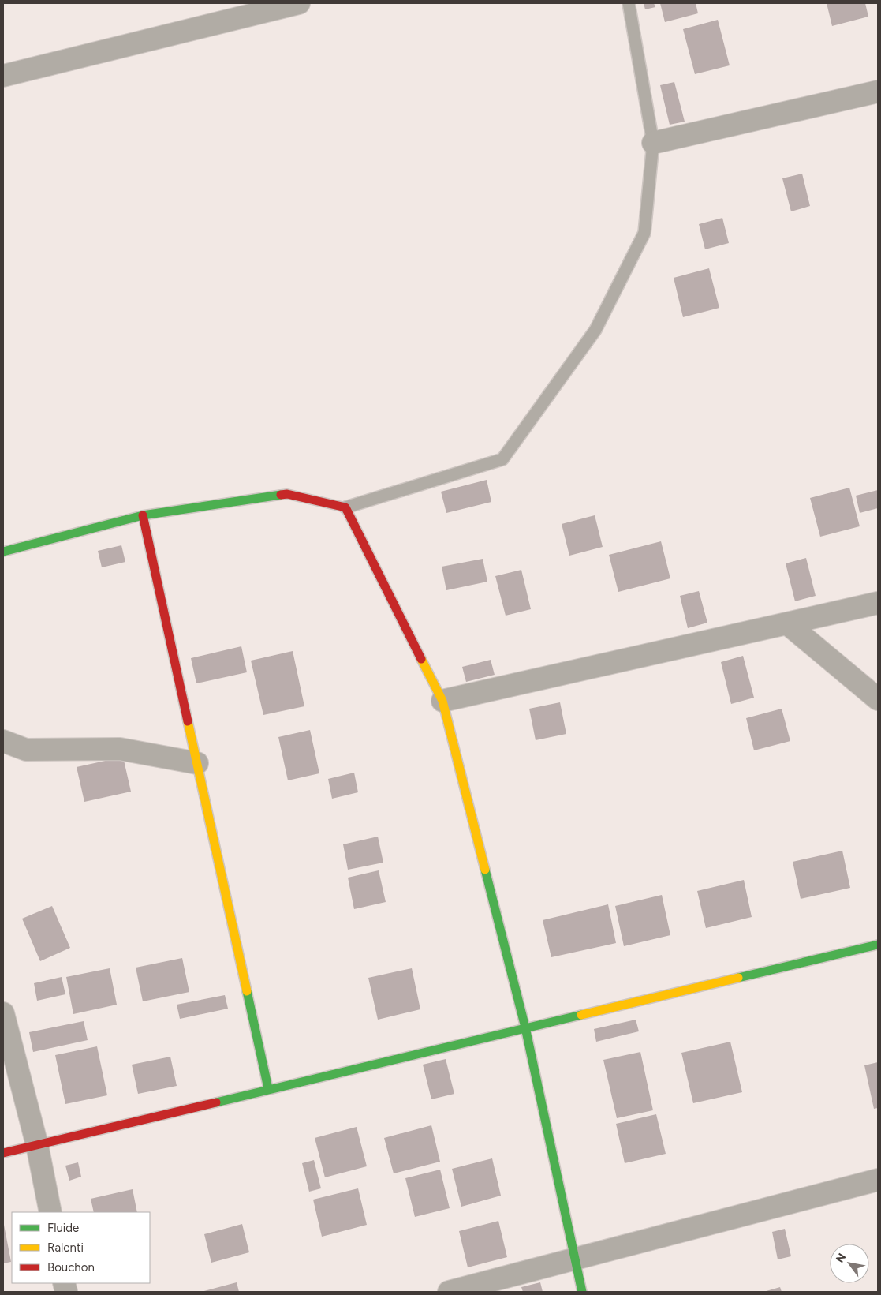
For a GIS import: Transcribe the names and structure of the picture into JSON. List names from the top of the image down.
{
  "legend": ["Fluide", "Ralenti", "Bouchon"],
  "north": "top left"
}
